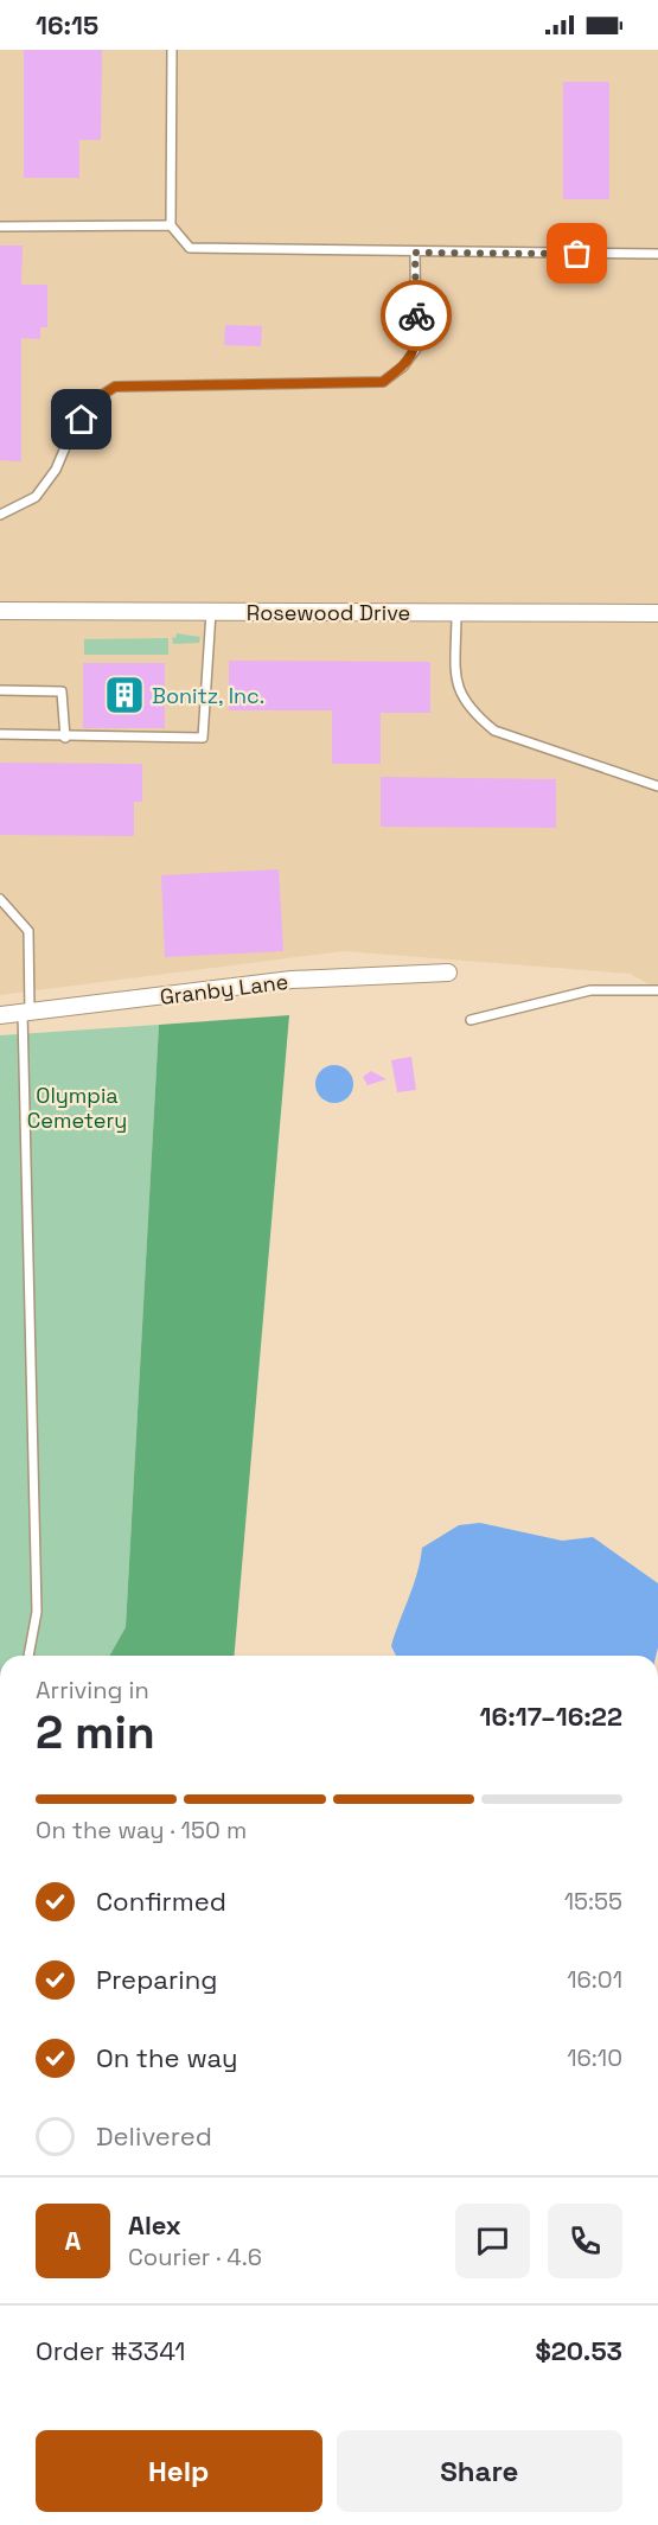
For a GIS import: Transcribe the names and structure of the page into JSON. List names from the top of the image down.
{
  "streets": {
    "street": ["Rosewood Drive", "Granby Lane"]
  },
  "parks": ["Olympia Cemetery"],
  "places": {
    "building": ["Bonitz, Inc."]
  },
  "page": {
    "status": "16:15",
    "heading": ["2 min", "Arriving in", "16:17–16:22"],
    "panel": [
      "Alex",
      "Courier · 4.6",
      "Order #3341",
      "$20.53"
    ],
    "bar": "On the way · 150 m",
    "list": [
      ["Confirmed", "15:55"],
      ["Preparing", "16:01"],
      ["On the way", "16:10"],
      "Delivered"
    ],
    "round": "A",
    "buttons": ["Help", "Share"]
  }
}
